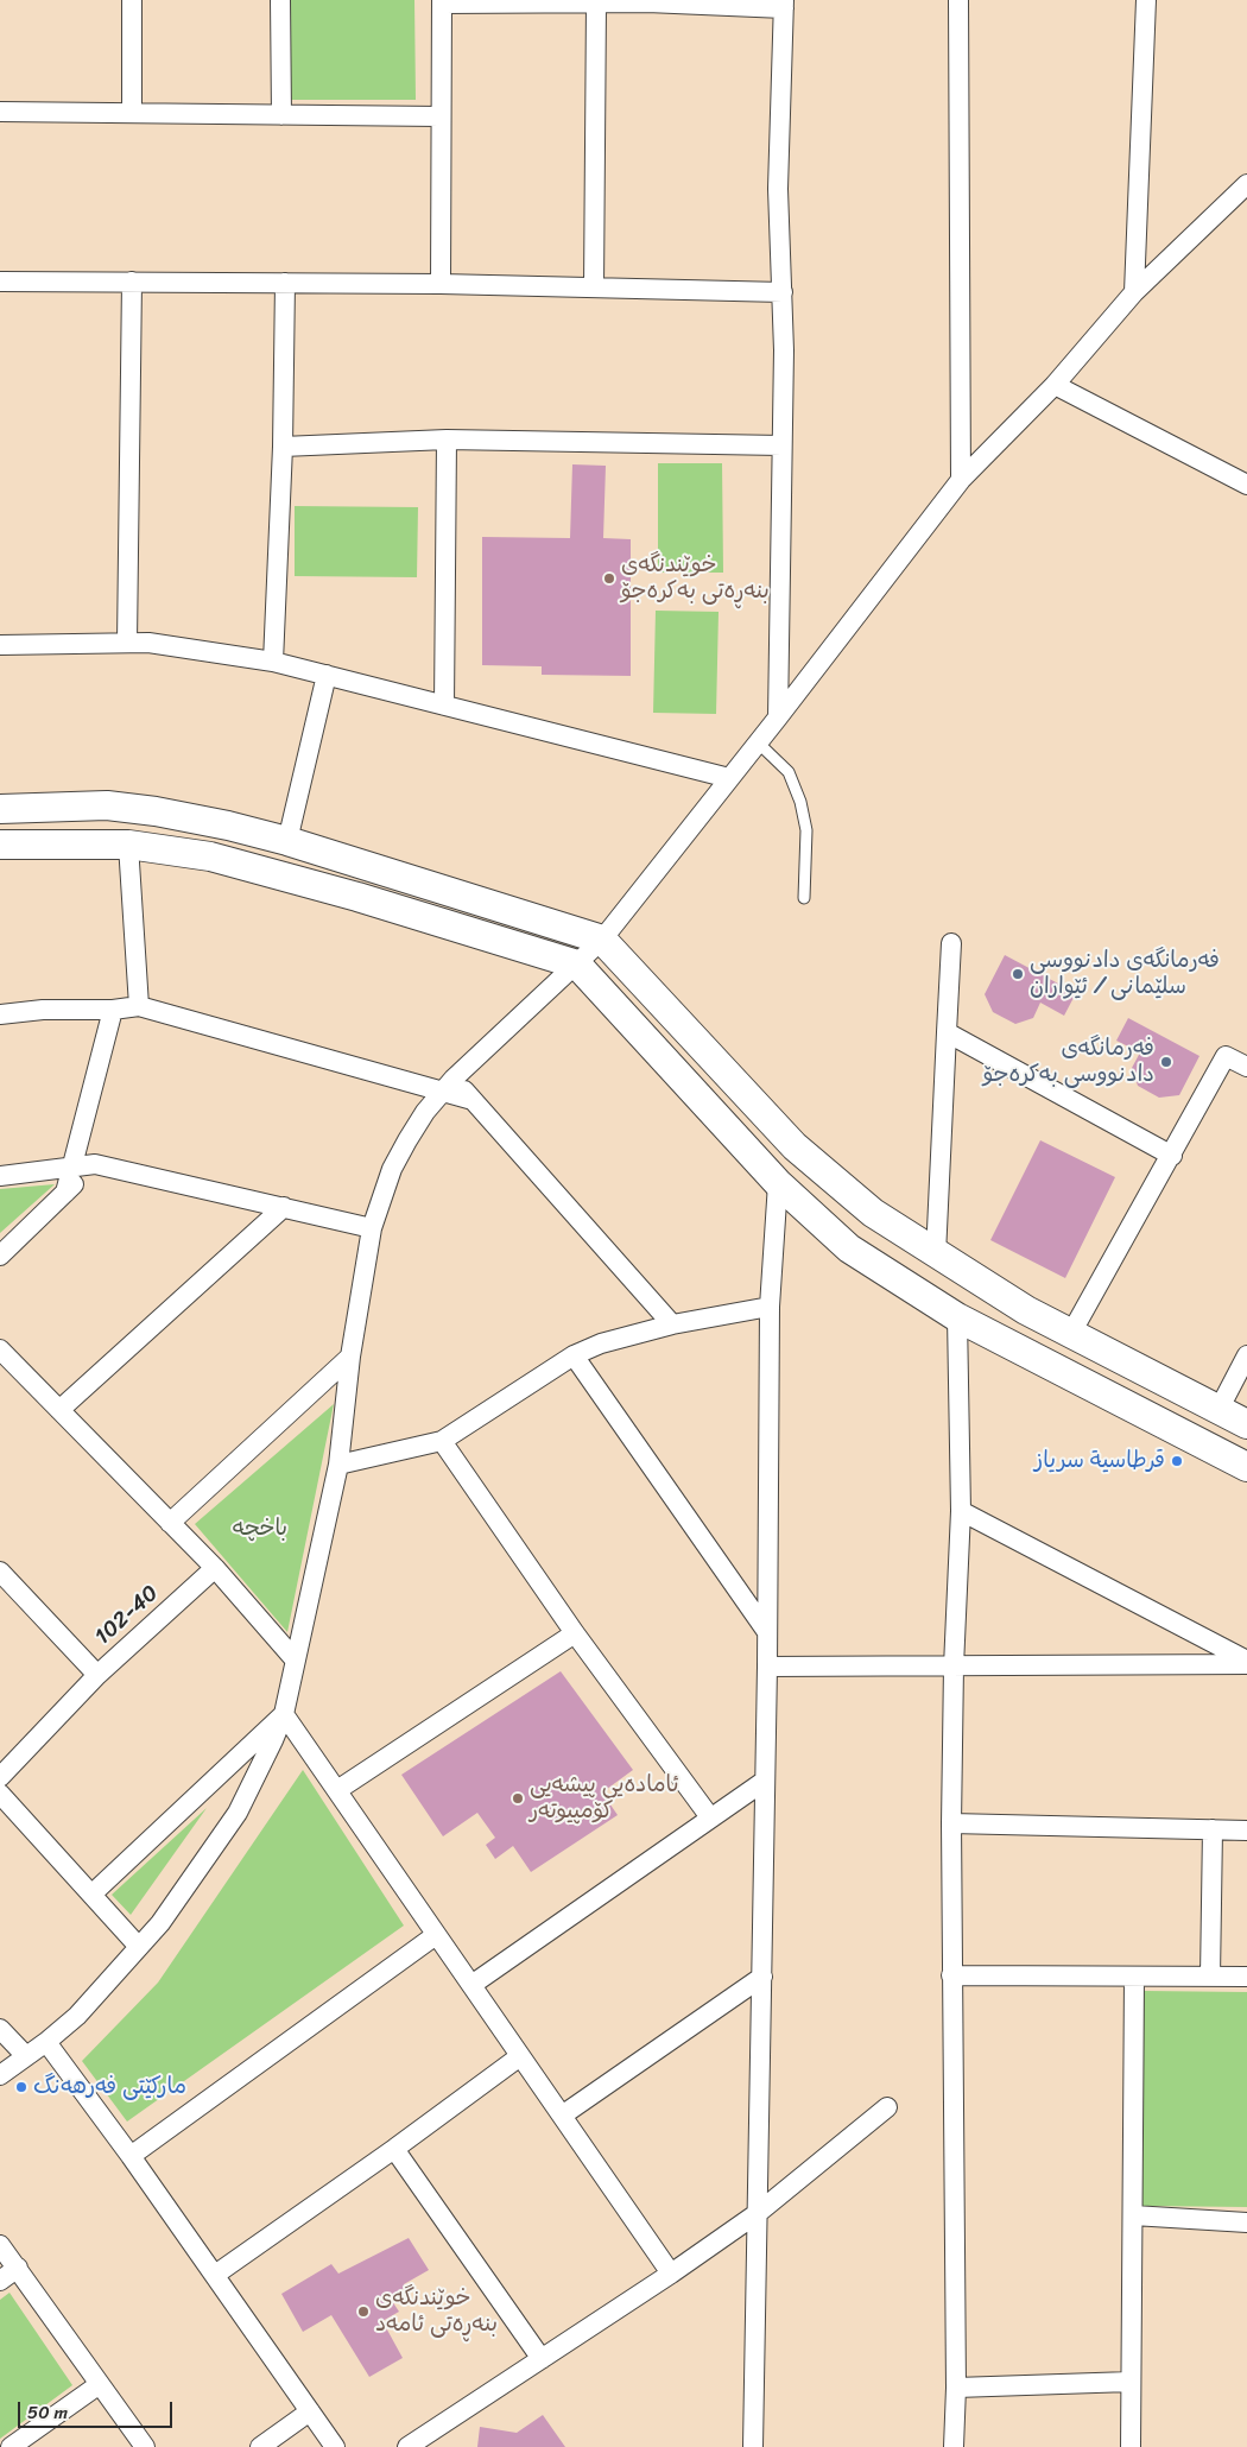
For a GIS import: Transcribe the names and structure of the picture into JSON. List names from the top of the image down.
{
  "streets": {
    "street": ["102-40"]
  },
  "parks": ["باخچە"],
  "places": [
    "خوێندنگەی بنەڕەتی بەکرەجۆ",
    "فەرمانگەی دادنووسی سلێمانی / ئێواران",
    "فەرمانگەی دادنووسی بەکرەجۆ",
    "قرطاسية سرياز",
    "ئامادەیی پیشەیی کۆمپیوتەر",
    "مارکێتی فەرهەنگ",
    "خوێندنگەی بنەڕەتی ئامەد"
  ],
  "scale_bar": "50 m"
}
